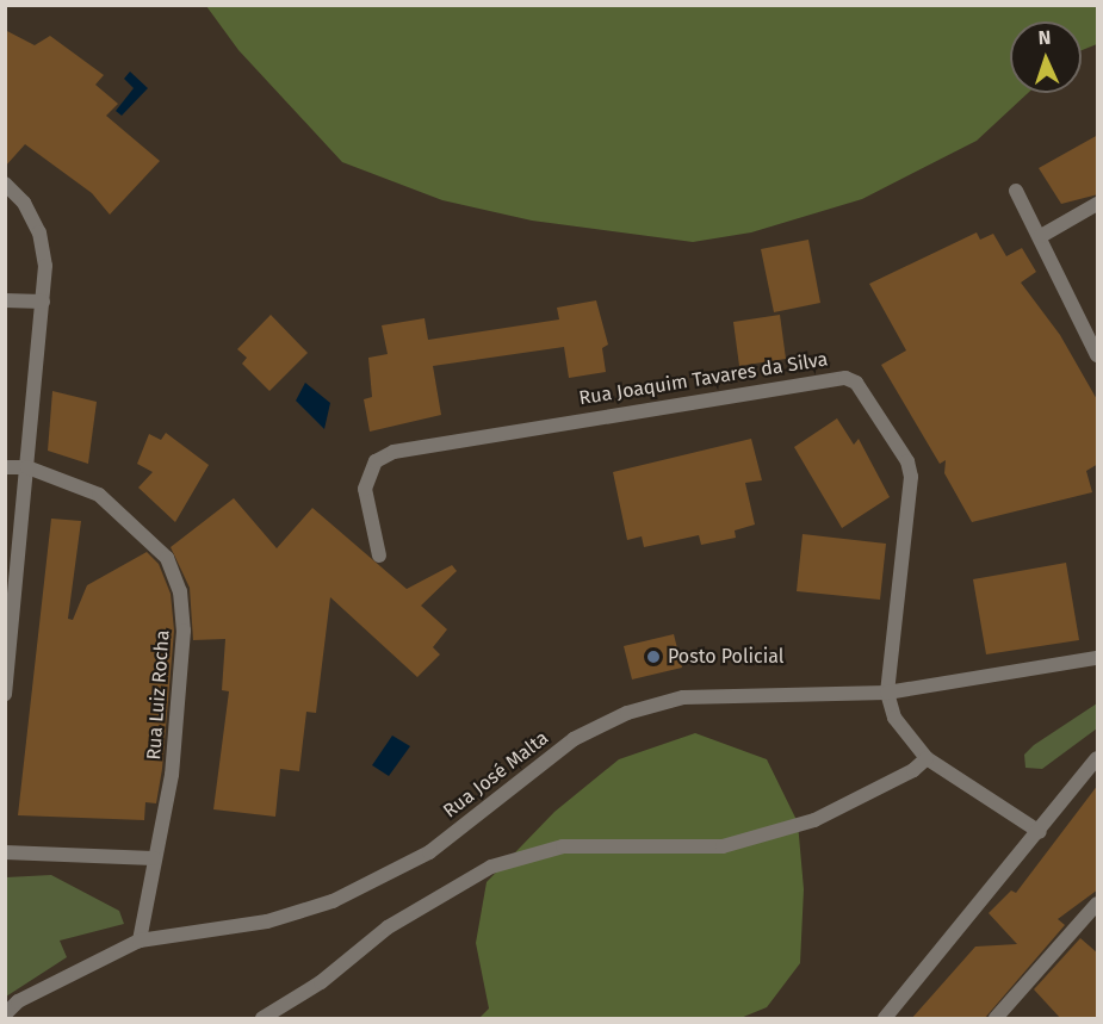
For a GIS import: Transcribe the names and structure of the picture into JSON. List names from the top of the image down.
{
  "streets": {
    "street": ["Rua Joaquim Tavares da Silva", "Rua Luiz Rocha", "Rua José Malta"]
  },
  "crossings": [
    ["Rua Joaquim Tavares da Silva", "Rua José Malta"],
    ["Rua Luiz Rocha", "Rua José Malta"]
  ],
  "places": ["Posto Policial"],
  "north": "top"
}
